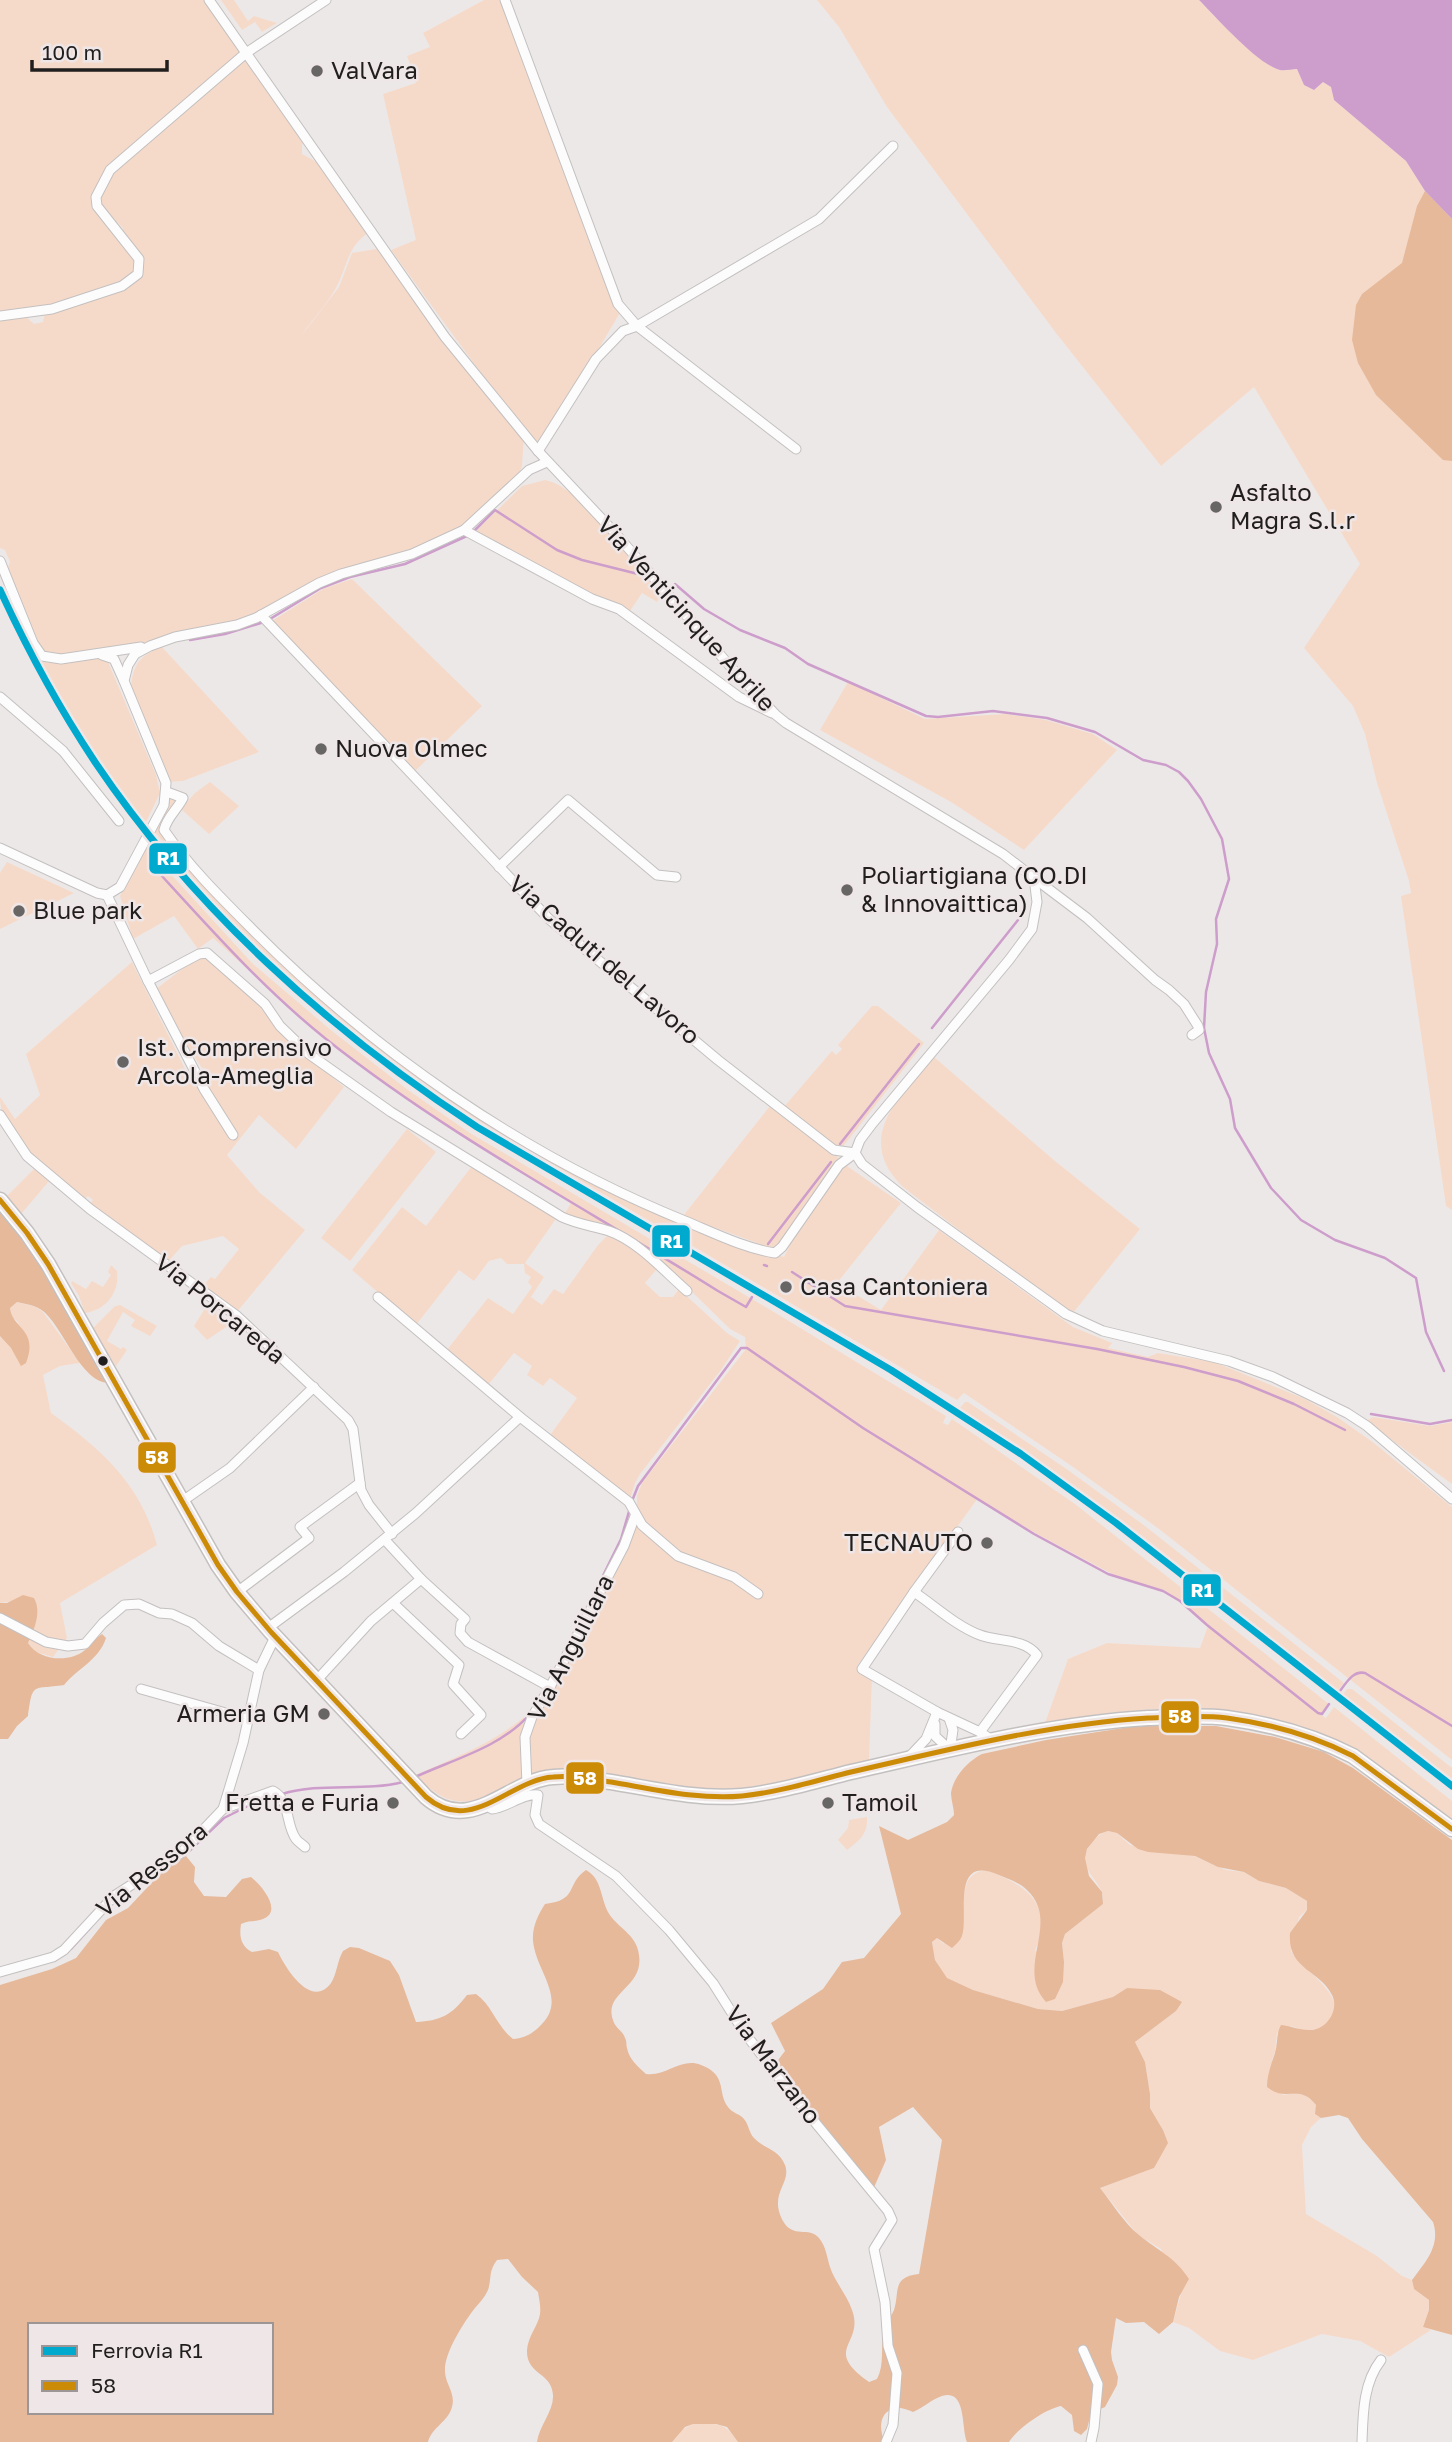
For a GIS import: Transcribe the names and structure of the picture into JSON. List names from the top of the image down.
{
  "streets": {
    "street": [
      "Via Venticinque Aprile",
      "Via Caduti del Lavoro",
      "Via Porcareda",
      "Via Anguillara",
      "Via Ressora",
      "Via Marzano"
    ]
  },
  "crossings": [
    ["Via Porcareda", "Via Anguillara"]
  ],
  "places": [
    "ValVara",
    "Asfalto Magra S.l.r",
    "Nuova Olmec",
    "Poliartigiana (CO.DI & Innovaittica)",
    "Blue park",
    "Ist. Comprensivo Arcola-Ameglia",
    "Casa Cantoniera",
    "TECNAUTO",
    "Armeria GM",
    "Fretta e Furia",
    "Tamoil"
  ],
  "lines": ["rail line R1", "transit line 58"],
  "legend": ["Ferrovia R1", "58"],
  "scale_bar": "100 m"
}
